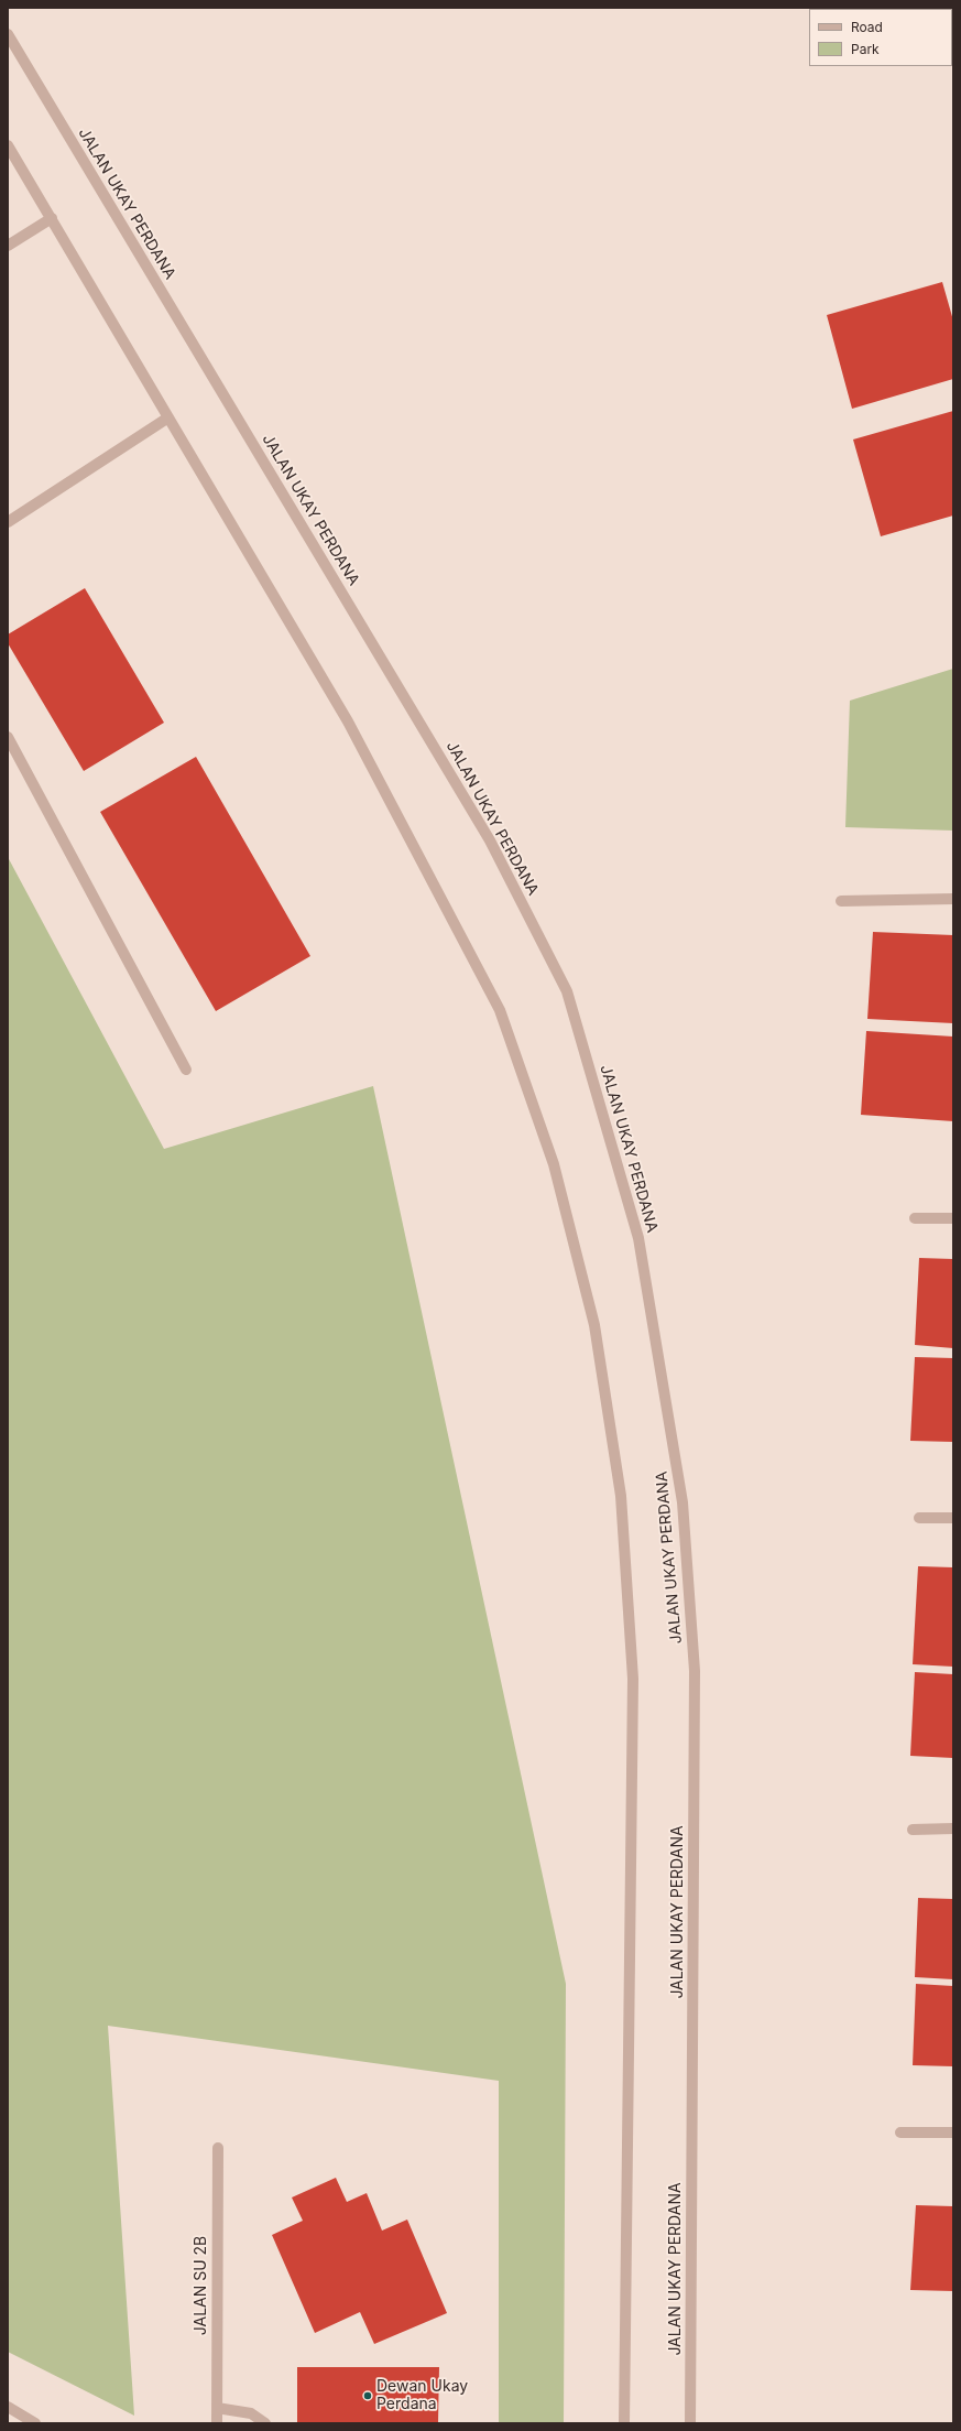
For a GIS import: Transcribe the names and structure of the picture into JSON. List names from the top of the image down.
{
  "streets": {
    "street": ["JALAN UKAY PERDANA", "JALAN SU 2B"]
  },
  "places": ["Dewan Ukay Perdana"],
  "legend": ["Road", "Park"]
}
